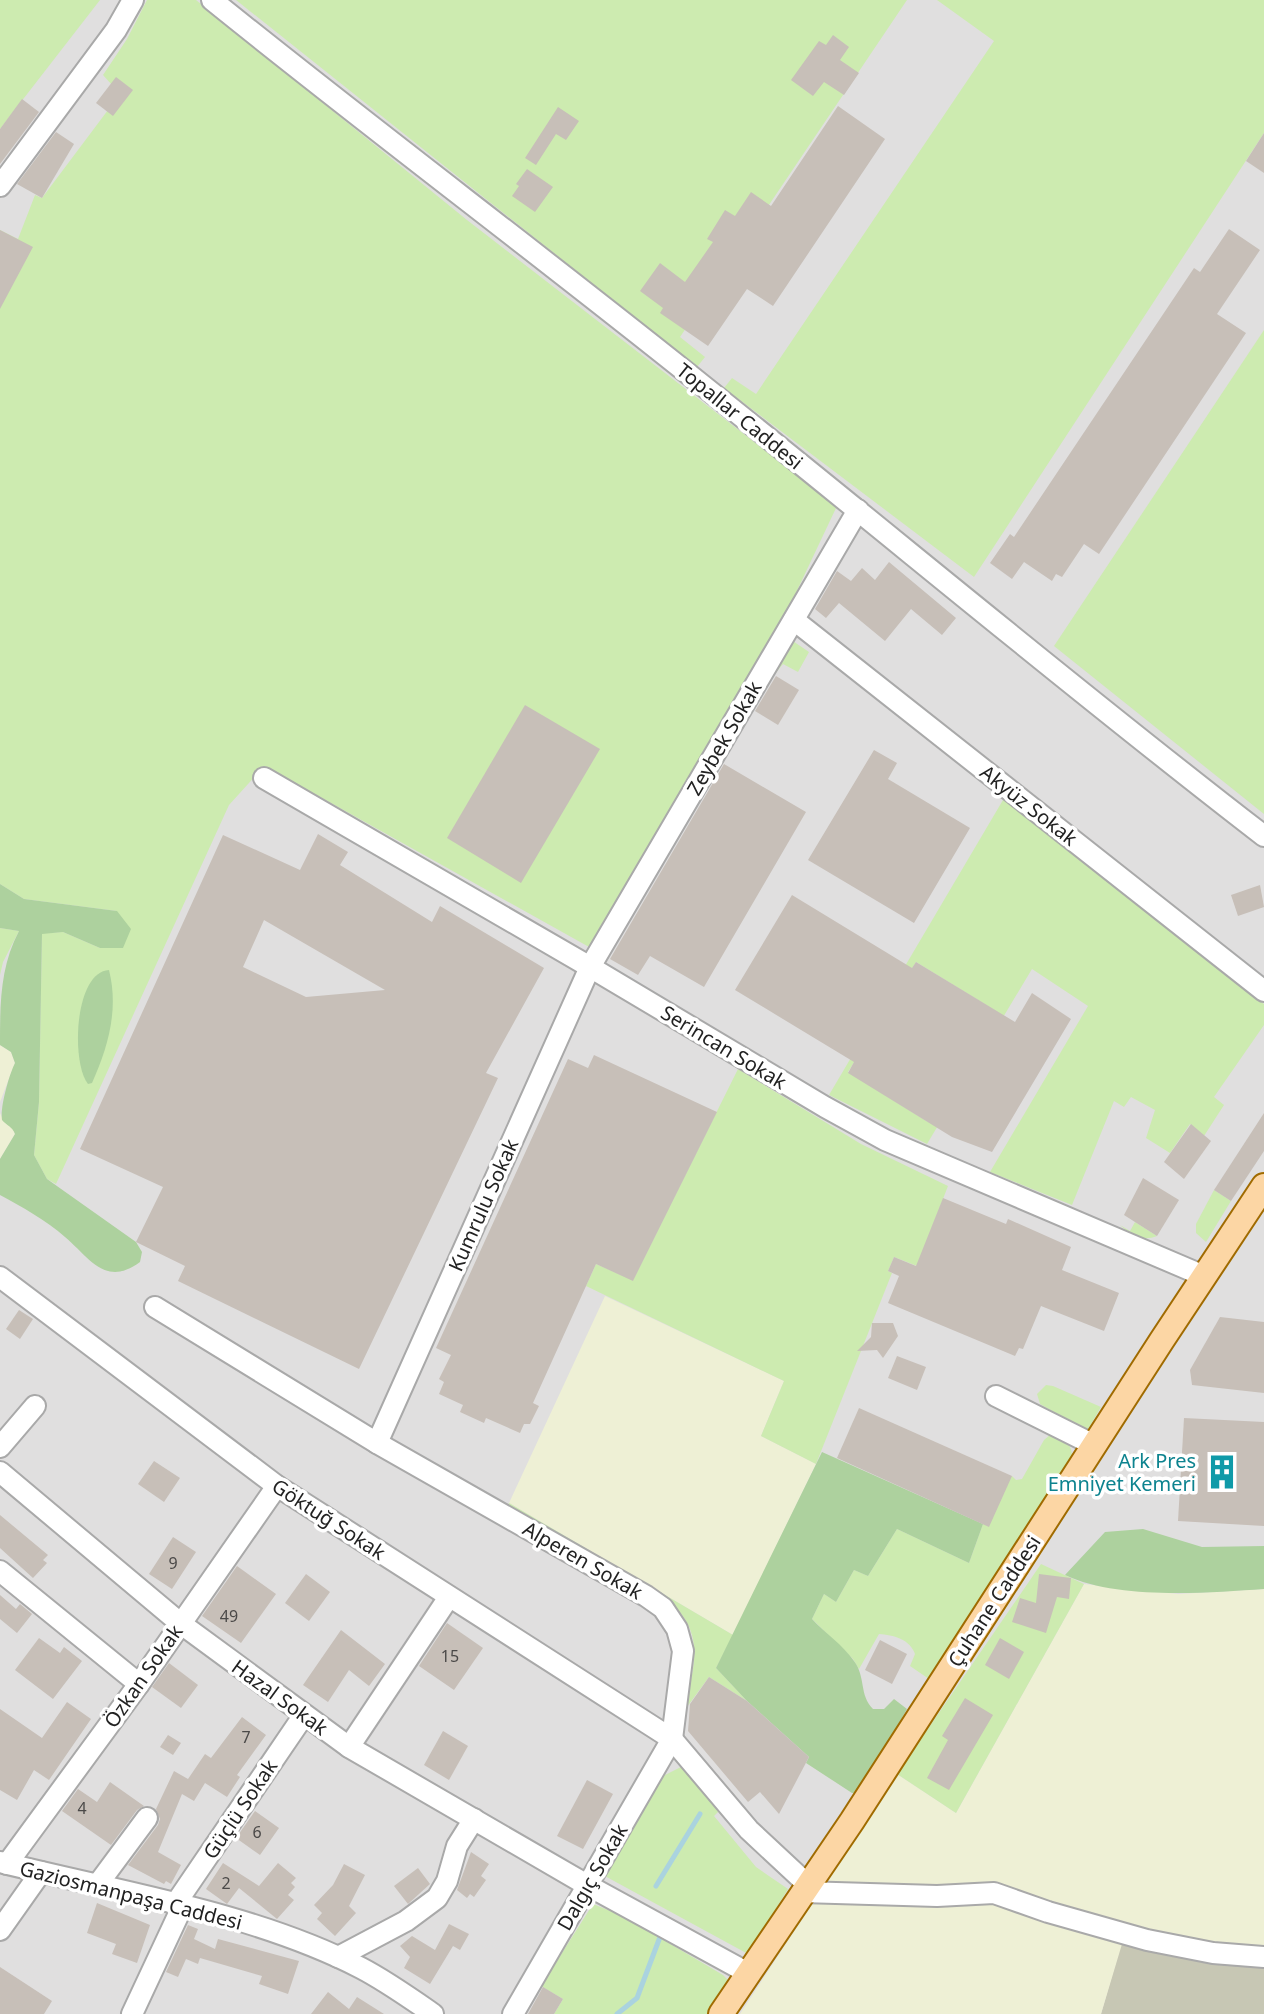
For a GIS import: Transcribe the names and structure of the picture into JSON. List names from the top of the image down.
{
  "streets": {
    "main road": ["Çuhane Caddesi"],
    "street": [
      "Topallar Caddesi",
      "Zeybek Sokak",
      "Akyüz Sokak",
      "Serincan Sokak",
      "Kumrulu Sokak",
      "Göktuğ Sokak",
      "Alperen Sokak",
      "Özkan Sokak",
      "Hazal Sokak",
      "Güçlü Sokak",
      "Dalgıç Sokak",
      "Gaziosmanpaşa Caddesi"
    ]
  },
  "crossings": [
    ["Topallar Caddesi", "Zeybek Sokak"],
    ["Zeybek Sokak", "Akyüz Sokak"],
    ["Zeybek Sokak", "Serincan Sokak"],
    ["Zeybek Sokak", "Kumrulu Sokak"],
    ["Serincan Sokak", "Kumrulu Sokak"],
    ["Serincan Sokak", "Çuhane Caddesi"],
    ["Kumrulu Sokak", "Alperen Sokak"],
    ["Göktuğ Sokak", "Alperen Sokak"],
    ["Göktuğ Sokak", "Özkan Sokak"],
    ["Göktuğ Sokak", "Dalgıç Sokak"],
    ["Alperen Sokak", "Dalgıç Sokak"],
    ["Çuhane Caddesi", "Hazal Sokak"],
    ["Özkan Sokak", "Hazal Sokak"],
    ["Özkan Sokak", "Gaziosmanpaşa Caddesi"],
    ["Hazal Sokak", "Güçlü Sokak"],
    ["Hazal Sokak", "Dalgıç Sokak"],
    ["Güçlü Sokak", "Gaziosmanpaşa Caddesi"]
  ],
  "places": {
    "building": ["Ark Pres Emniyet Kemeri"]
  },
  "house_numbers": [
    "9",
    "49",
    "15",
    "7",
    "4",
    "6",
    "2"
  ]
}
